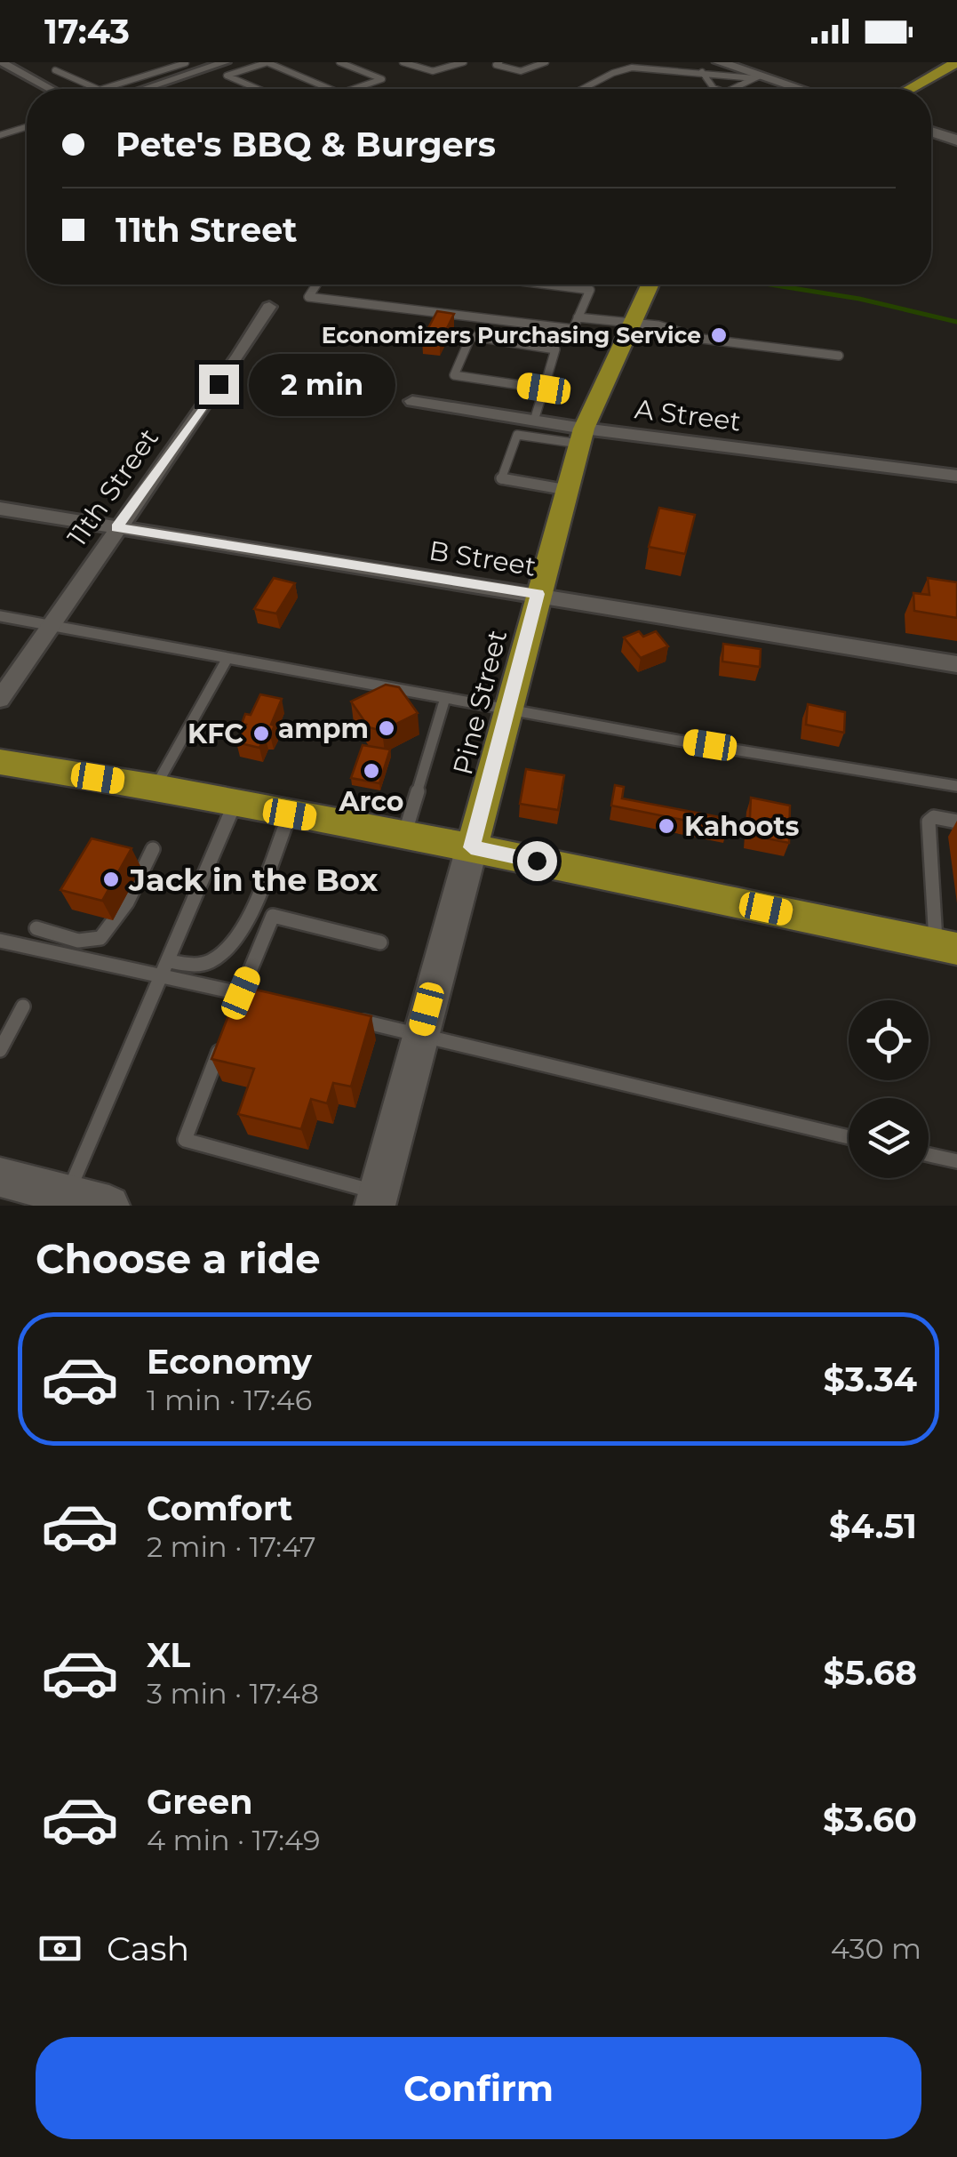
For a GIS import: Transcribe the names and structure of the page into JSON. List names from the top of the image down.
{
  "streets": {
    "main road": ["Pine Street"],
    "street": ["A Street", "11th Street", "B Street"]
  },
  "crossings": [
    ["A Street", "Pine Street"],
    ["11th Street", "B Street"],
    ["B Street", "Pine Street"]
  ],
  "places": [
    "Economizers Purchasing Service",
    "ampm",
    "KFC",
    "Arco",
    "Kahoots",
    "Jack in the Box"
  ],
  "page": {
    "status": "17:43",
    "banner": ["Pete's BBQ & Burgers", "11th Street"],
    "bubble": "2 min",
    "heading": "Choose a ride",
    "list": [
      {
        "name": "Economy",
        "note": "1 min · 17:46",
        "value": "$3.34"
      },
      {
        "name": "Comfort",
        "note": "2 min · 17:47",
        "value": "$4.51"
      },
      {
        "name": "XL",
        "note": "3 min · 17:48",
        "value": "$5.68"
      },
      {
        "name": "Green",
        "note": "4 min · 17:49",
        "value": "$3.60"
      }
    ],
    "pay": ["Cash", "430 m"],
    "buttons": "Confirm"
  }
}
